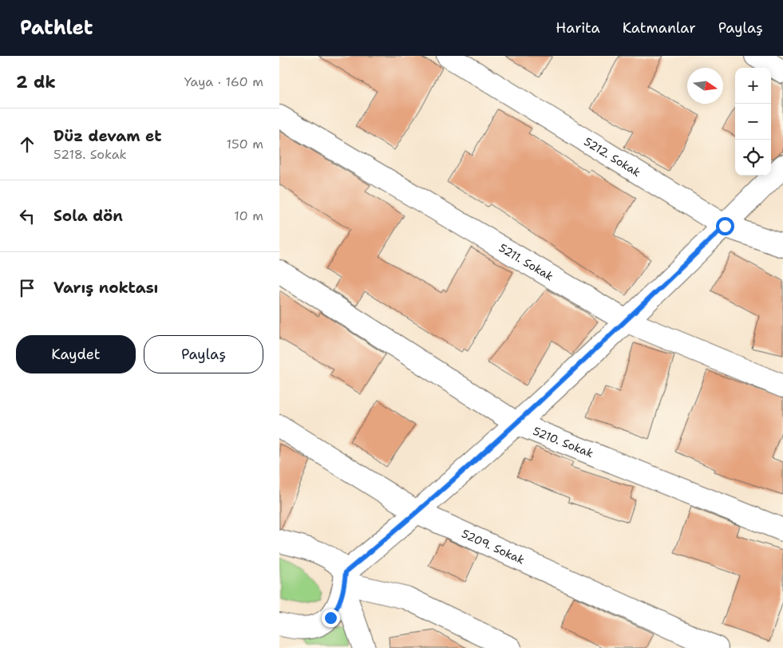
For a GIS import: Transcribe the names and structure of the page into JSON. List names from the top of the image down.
{
  "streets": {
    "street": [
      "5212. Sokak",
      "5211. Sokak",
      "5210. Sokak",
      "5209. Sokak"
    ]
  },
  "north": "right",
  "page": {
    "header": "Pathlet",
    "nav": ["Harita", "Katmanlar", "Paylaş"],
    "heading": ["2 dk", "Yaya · 160 m"],
    "map_buttons": ["+", "−"],
    "list": [
      ["Düz devam et", "5218. Sokak", "150 m"],
      ["Sola dön", "10 m"],
      "Varış noktası"
    ],
    "buttons": ["Kaydet", "Paylaş"]
  }
}
